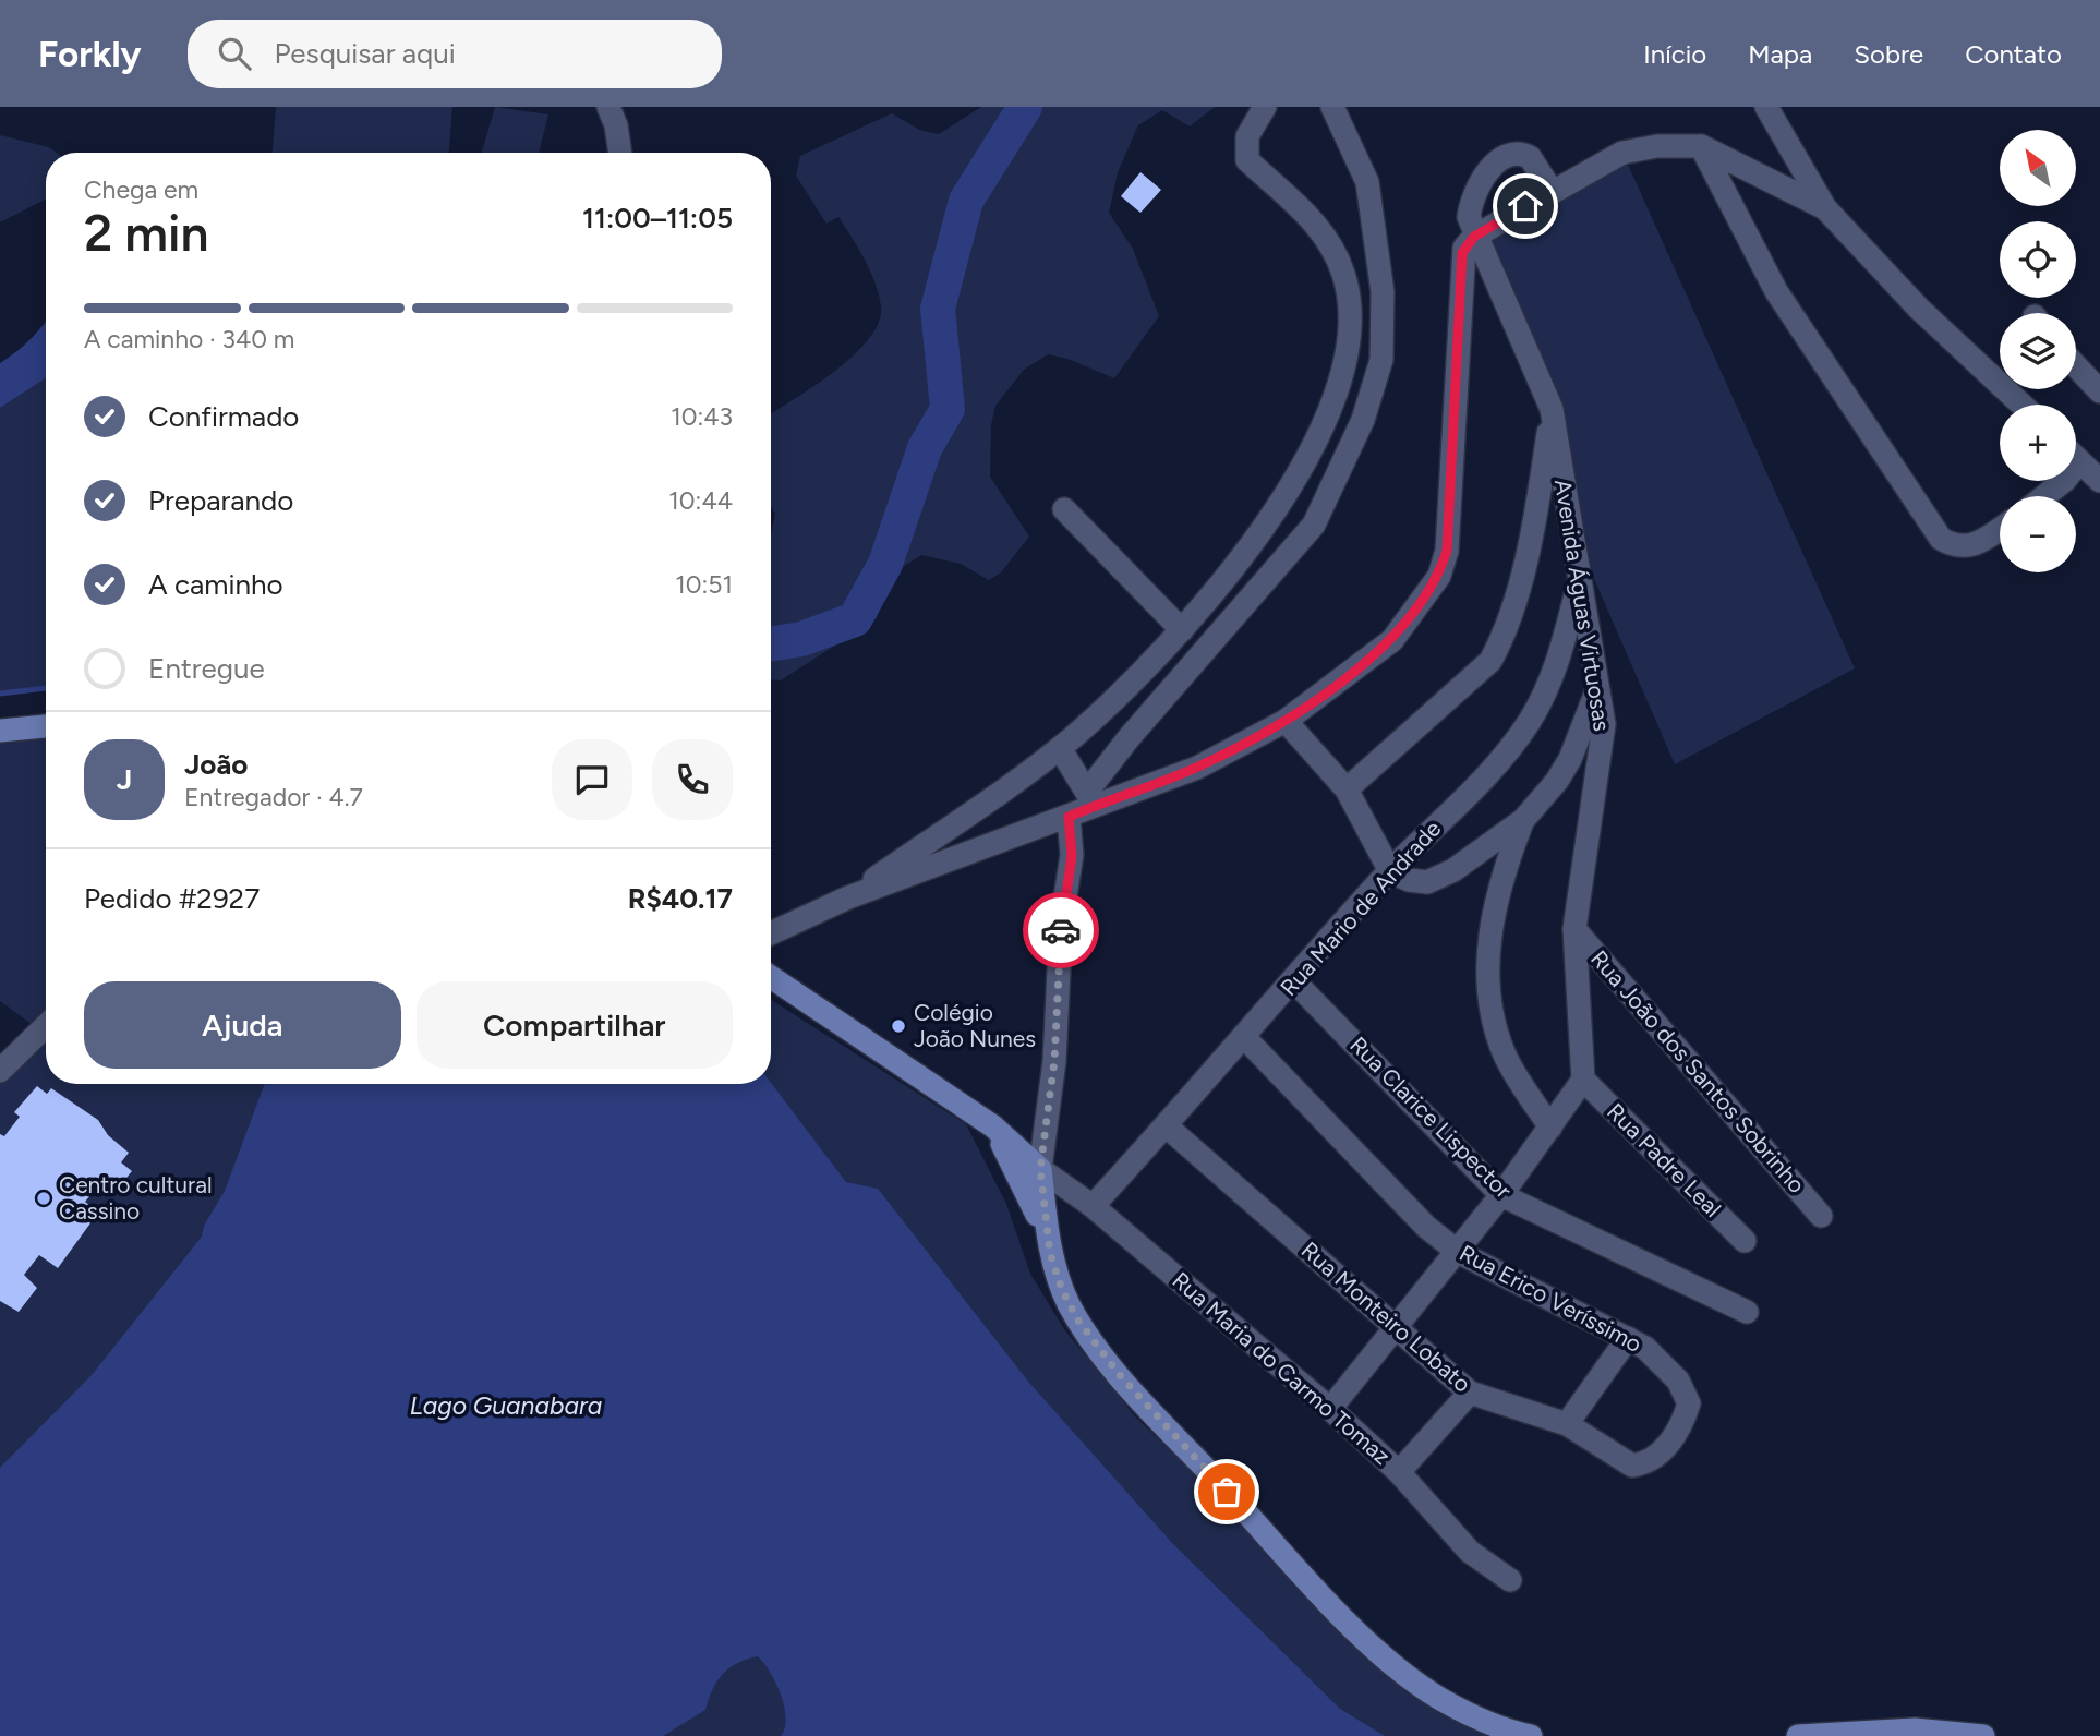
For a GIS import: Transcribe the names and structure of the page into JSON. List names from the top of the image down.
{
  "streets": {
    "street": [
      "Avenida Águas Virtuosas",
      "Rua Mario de Andrade",
      "Rua João dos Santos Sobrinho",
      "Rua Clarice Lispector",
      "Rua Padre Leal",
      "Rua Erico Veríssimo",
      "Rua Monteiro Lobato",
      "Rua Maria do Carmo Tomaz"
    ]
  },
  "crossings": [
    ["Avenida Águas Virtuosas", "Rua Mario de Andrade"],
    ["Avenida Águas Virtuosas", "Rua João dos Santos Sobrinho"],
    ["Avenida Águas Virtuosas", "Rua Padre Leal"],
    ["Rua Mario de Andrade", "Rua Clarice Lispector"],
    ["Rua Mario de Andrade", "Rua Erico Veríssimo"],
    ["Rua Mario de Andrade", "Rua Monteiro Lobato"],
    ["Rua Mario de Andrade", "Rua Maria do Carmo Tomaz"],
    ["Rua Erico Veríssimo", "Rua Monteiro Lobato"]
  ],
  "water": ["Lago Guanabara"],
  "places": ["Colégio João Nunes", "Centro cultural Cassino"],
  "north": "top left",
  "page": {
    "header": "Forkly",
    "search": "Pesquisar aqui",
    "nav": [
      "Início",
      "Mapa",
      "Sobre",
      "Contato"
    ],
    "map_buttons": ["+", "−"],
    "heading": ["2 min", "Chega em", "11:00–11:05"],
    "panel": [
      "João",
      "Entregador · 4.7",
      "Pedido #2927",
      "R$40.17"
    ],
    "bar": "A caminho · 340 m",
    "list": [
      ["Confirmado", "10:43"],
      ["Preparando", "10:44"],
      ["A caminho", "10:51"],
      "Entregue"
    ],
    "round": "J",
    "buttons": ["Ajuda", "Compartilhar"]
  }
}
